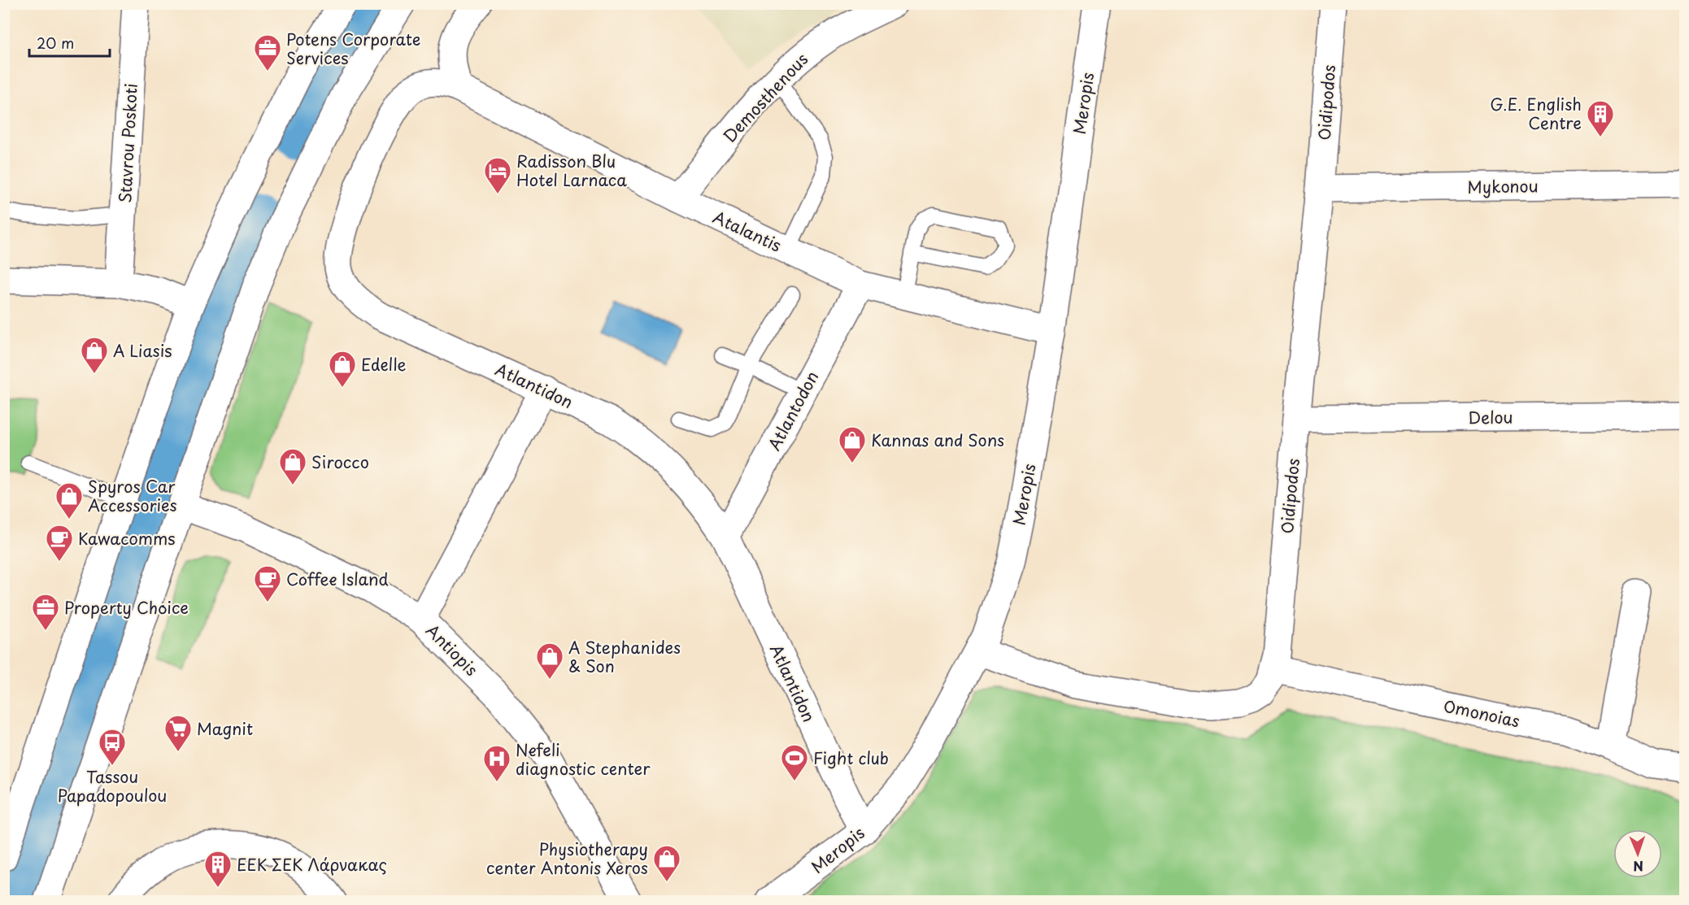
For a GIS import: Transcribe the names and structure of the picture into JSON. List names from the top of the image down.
{
  "streets": {
    "street": [
      "Demosthenous",
      "Oidipodos",
      "Meropis",
      "Stavrou Poskoti",
      "Mykonou",
      "Atalantis",
      "Atlantidon",
      "Atlantodon",
      "Delou",
      "Antiopis",
      "Omonoias"
    ]
  },
  "crossings": [
    ["Demosthenous", "Atalantis"],
    ["Oidipodos", "Meropis"],
    ["Oidipodos", "Mykonou"],
    ["Oidipodos", "Delou"],
    ["Oidipodos", "Omonoias"],
    ["Meropis", "Atalantis"],
    ["Meropis", "Atlantidon"],
    ["Atalantis", "Atlantidon"],
    ["Atalantis", "Atlantodon"],
    ["Atlantidon", "Atlantodon"]
  ],
  "places": {
    "office": ["Potens Corporate Services", "Property Choice"],
    "building": ["G.E. English Centre", "ΕΕΚ ΣΕΚ Λάρνακας"],
    "hotel": ["Radisson Blu Hotel Larnaca"],
    "shop": [
      "A Liasis",
      "Edelle",
      "Kannas and Sons",
      "Sirocco",
      "Spyros Car Accessories",
      "A Stephanides & Son",
      "Physiotherapy center Antonis Xeros"
    ],
    "cafe": ["Kawacomms", "Coffee Island"],
    "supermarket": ["Magnit"],
    "bus stop": ["Tassou Papadopoulou"],
    "sports": ["Fight club"],
    "hospital": ["Nefeli diagnostic center"]
  },
  "scale_bar": "20 m",
  "north": "bottom"
}
